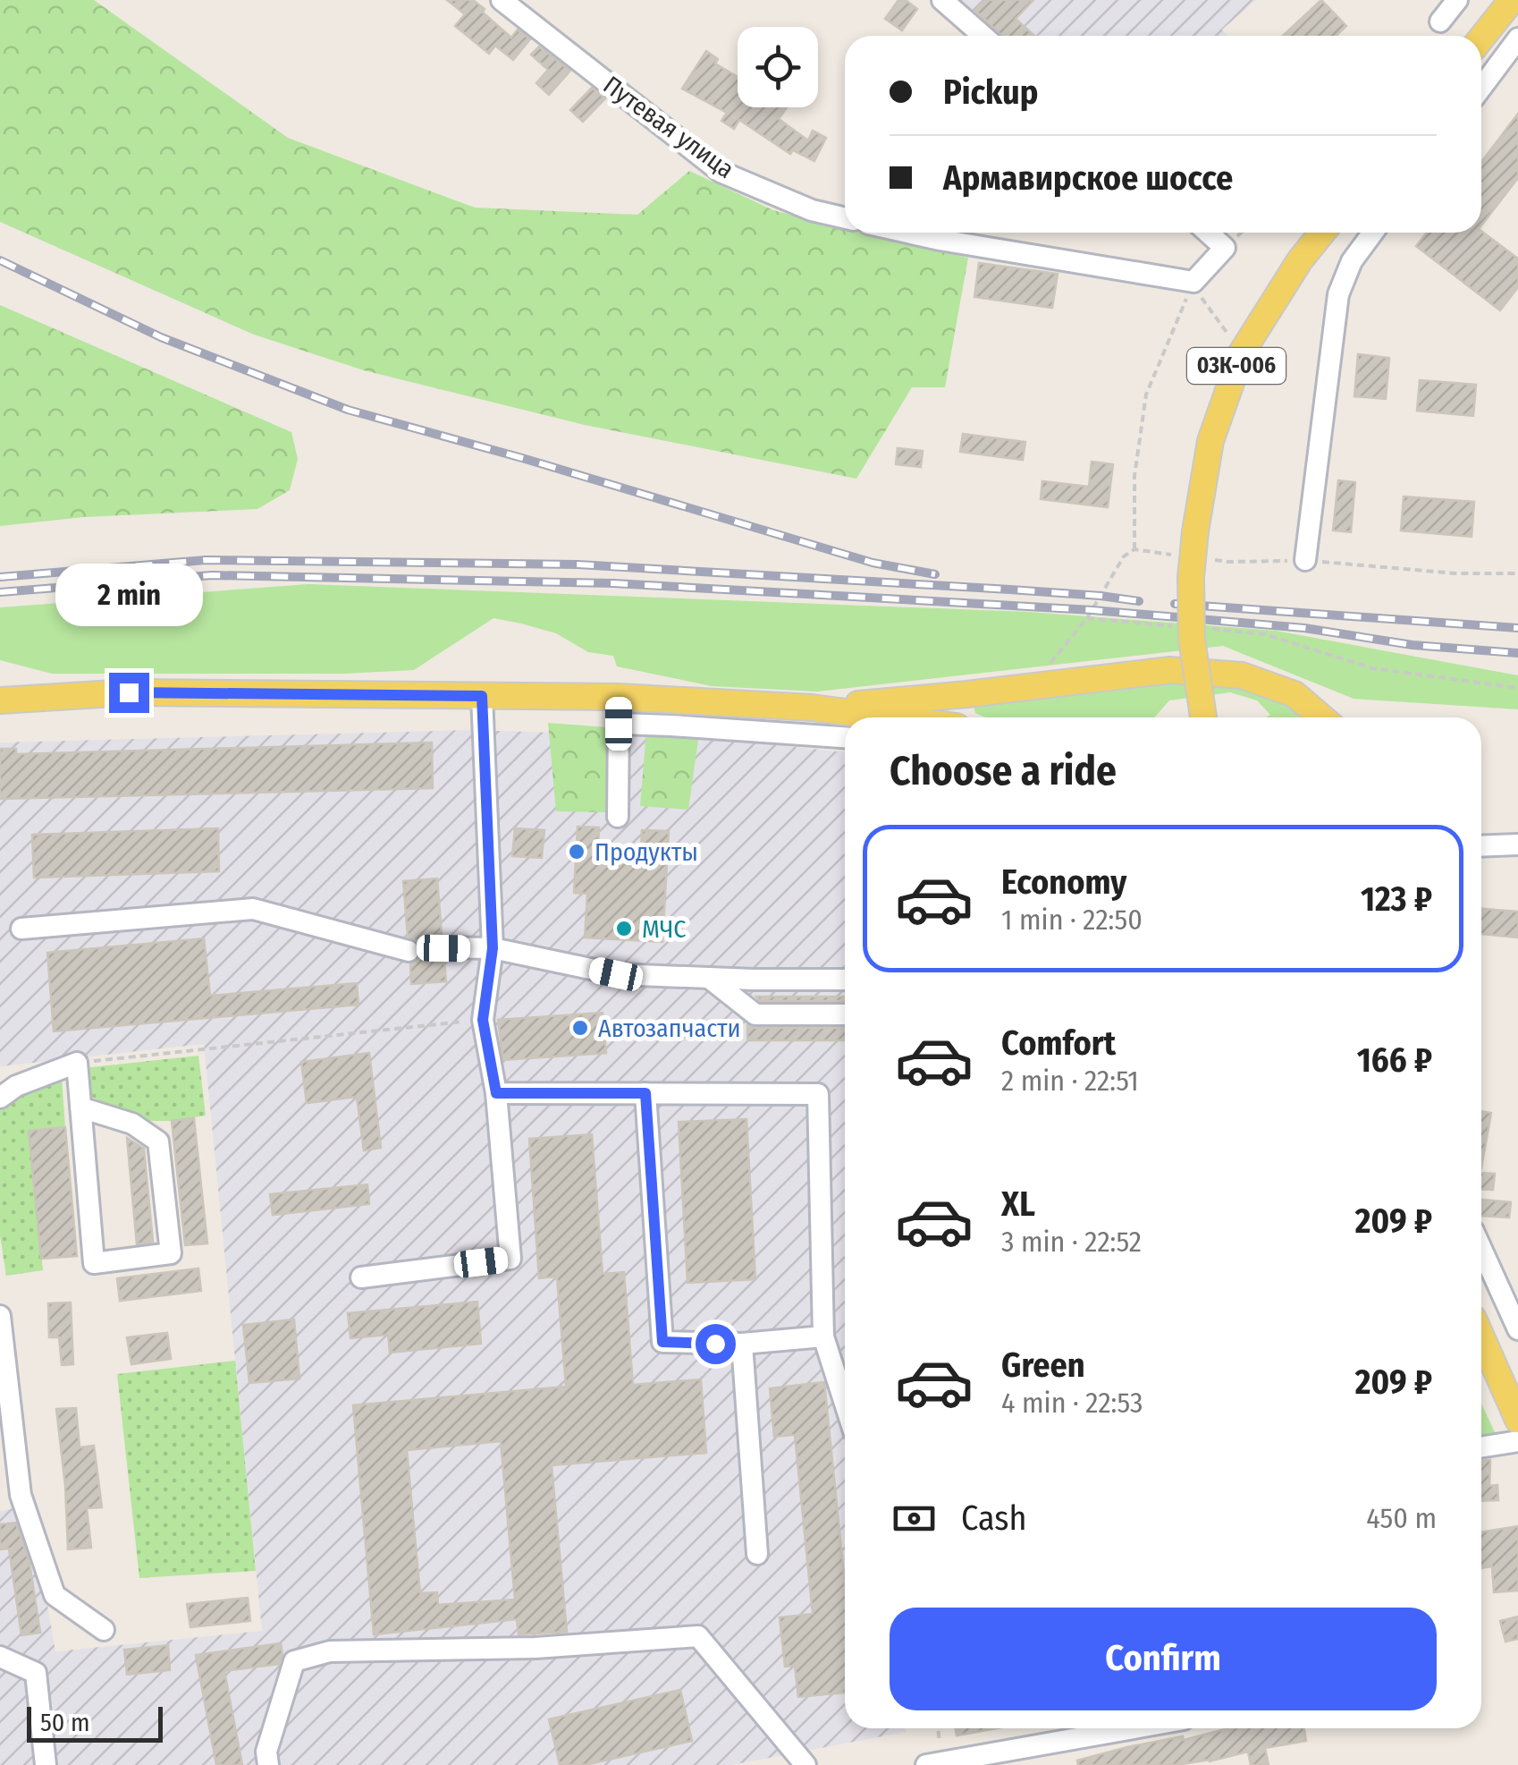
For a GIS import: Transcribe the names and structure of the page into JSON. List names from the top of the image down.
{
  "streets": {
    "main road": ["03К-006"],
    "street": ["Путевая улица"]
  },
  "places": ["Продукты", "МЧС", "Автозапчасти"],
  "scale_bar": "50 m",
  "page": {
    "banner": ["Pickup", "Армавирское шоссе"],
    "bubble": "2 min",
    "heading": "Choose a ride",
    "list": [
      {
        "name": "Economy",
        "note": "1 min · 22:50",
        "value": "123 ₽"
      },
      {
        "name": "Comfort",
        "note": "2 min · 22:51",
        "value": "166 ₽"
      },
      {
        "name": "XL",
        "note": "3 min · 22:52",
        "value": "209 ₽"
      },
      {
        "name": "Green",
        "note": "4 min · 22:53",
        "value": "209 ₽"
      }
    ],
    "pay": ["Cash", "450 m"],
    "buttons": "Confirm",
    "scale": "50 m"
  }
}
